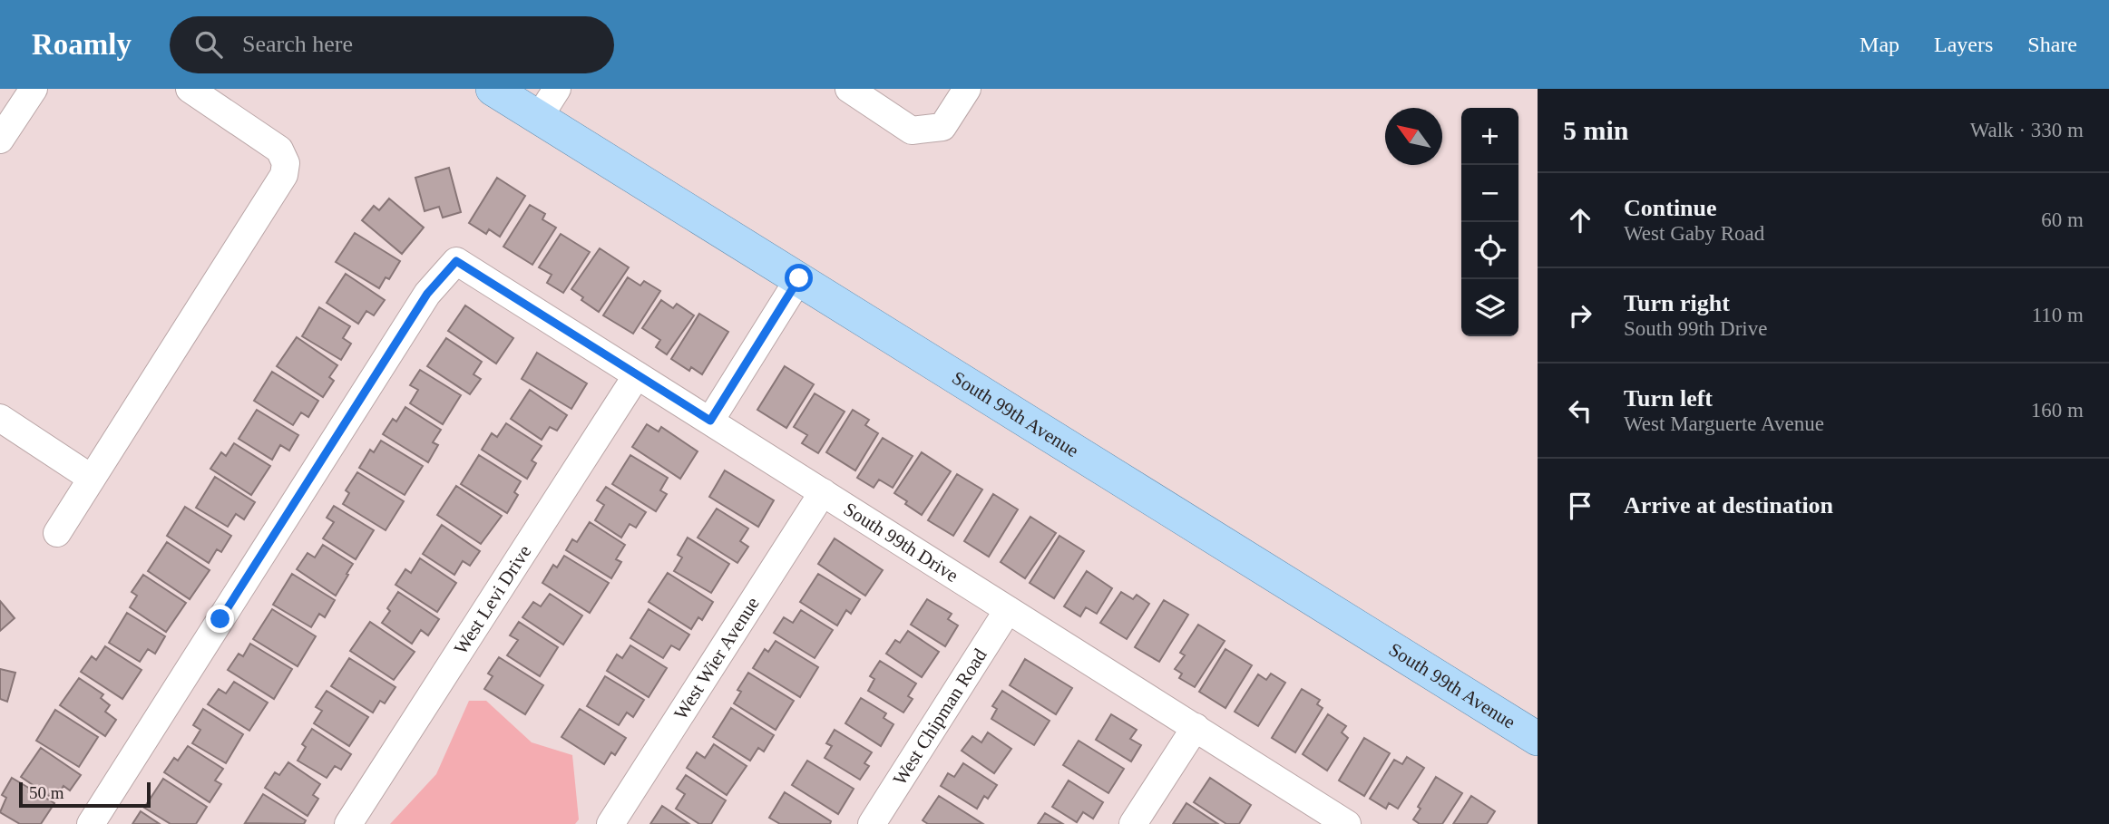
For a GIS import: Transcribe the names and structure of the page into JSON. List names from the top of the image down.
{
  "streets": {
    "main road": ["South 99th Avenue"],
    "street": [
      "South 99th Drive",
      "West Levi Drive",
      "West Wier Avenue",
      "West Chipman Road"
    ]
  },
  "crossings": [
    ["South 99th Drive", "West Levi Drive"],
    ["South 99th Drive", "West Wier Avenue"],
    ["South 99th Drive", "West Chipman Road"]
  ],
  "scale_bar": "50 m",
  "north": "top left",
  "page": {
    "header": "Roamly",
    "search": "Search here",
    "nav": ["Map", "Layers", "Share"],
    "heading": ["5 min", "Walk · 330 m"],
    "map_buttons": ["+", "−"],
    "list": [
      ["Continue", "West Gaby Road", "60 m"],
      ["Turn right", "South 99th Drive", "110 m"],
      ["Turn left", "West Marguerte Avenue", "160 m"],
      "Arrive at destination"
    ],
    "scale": "50 m"
  }
}
